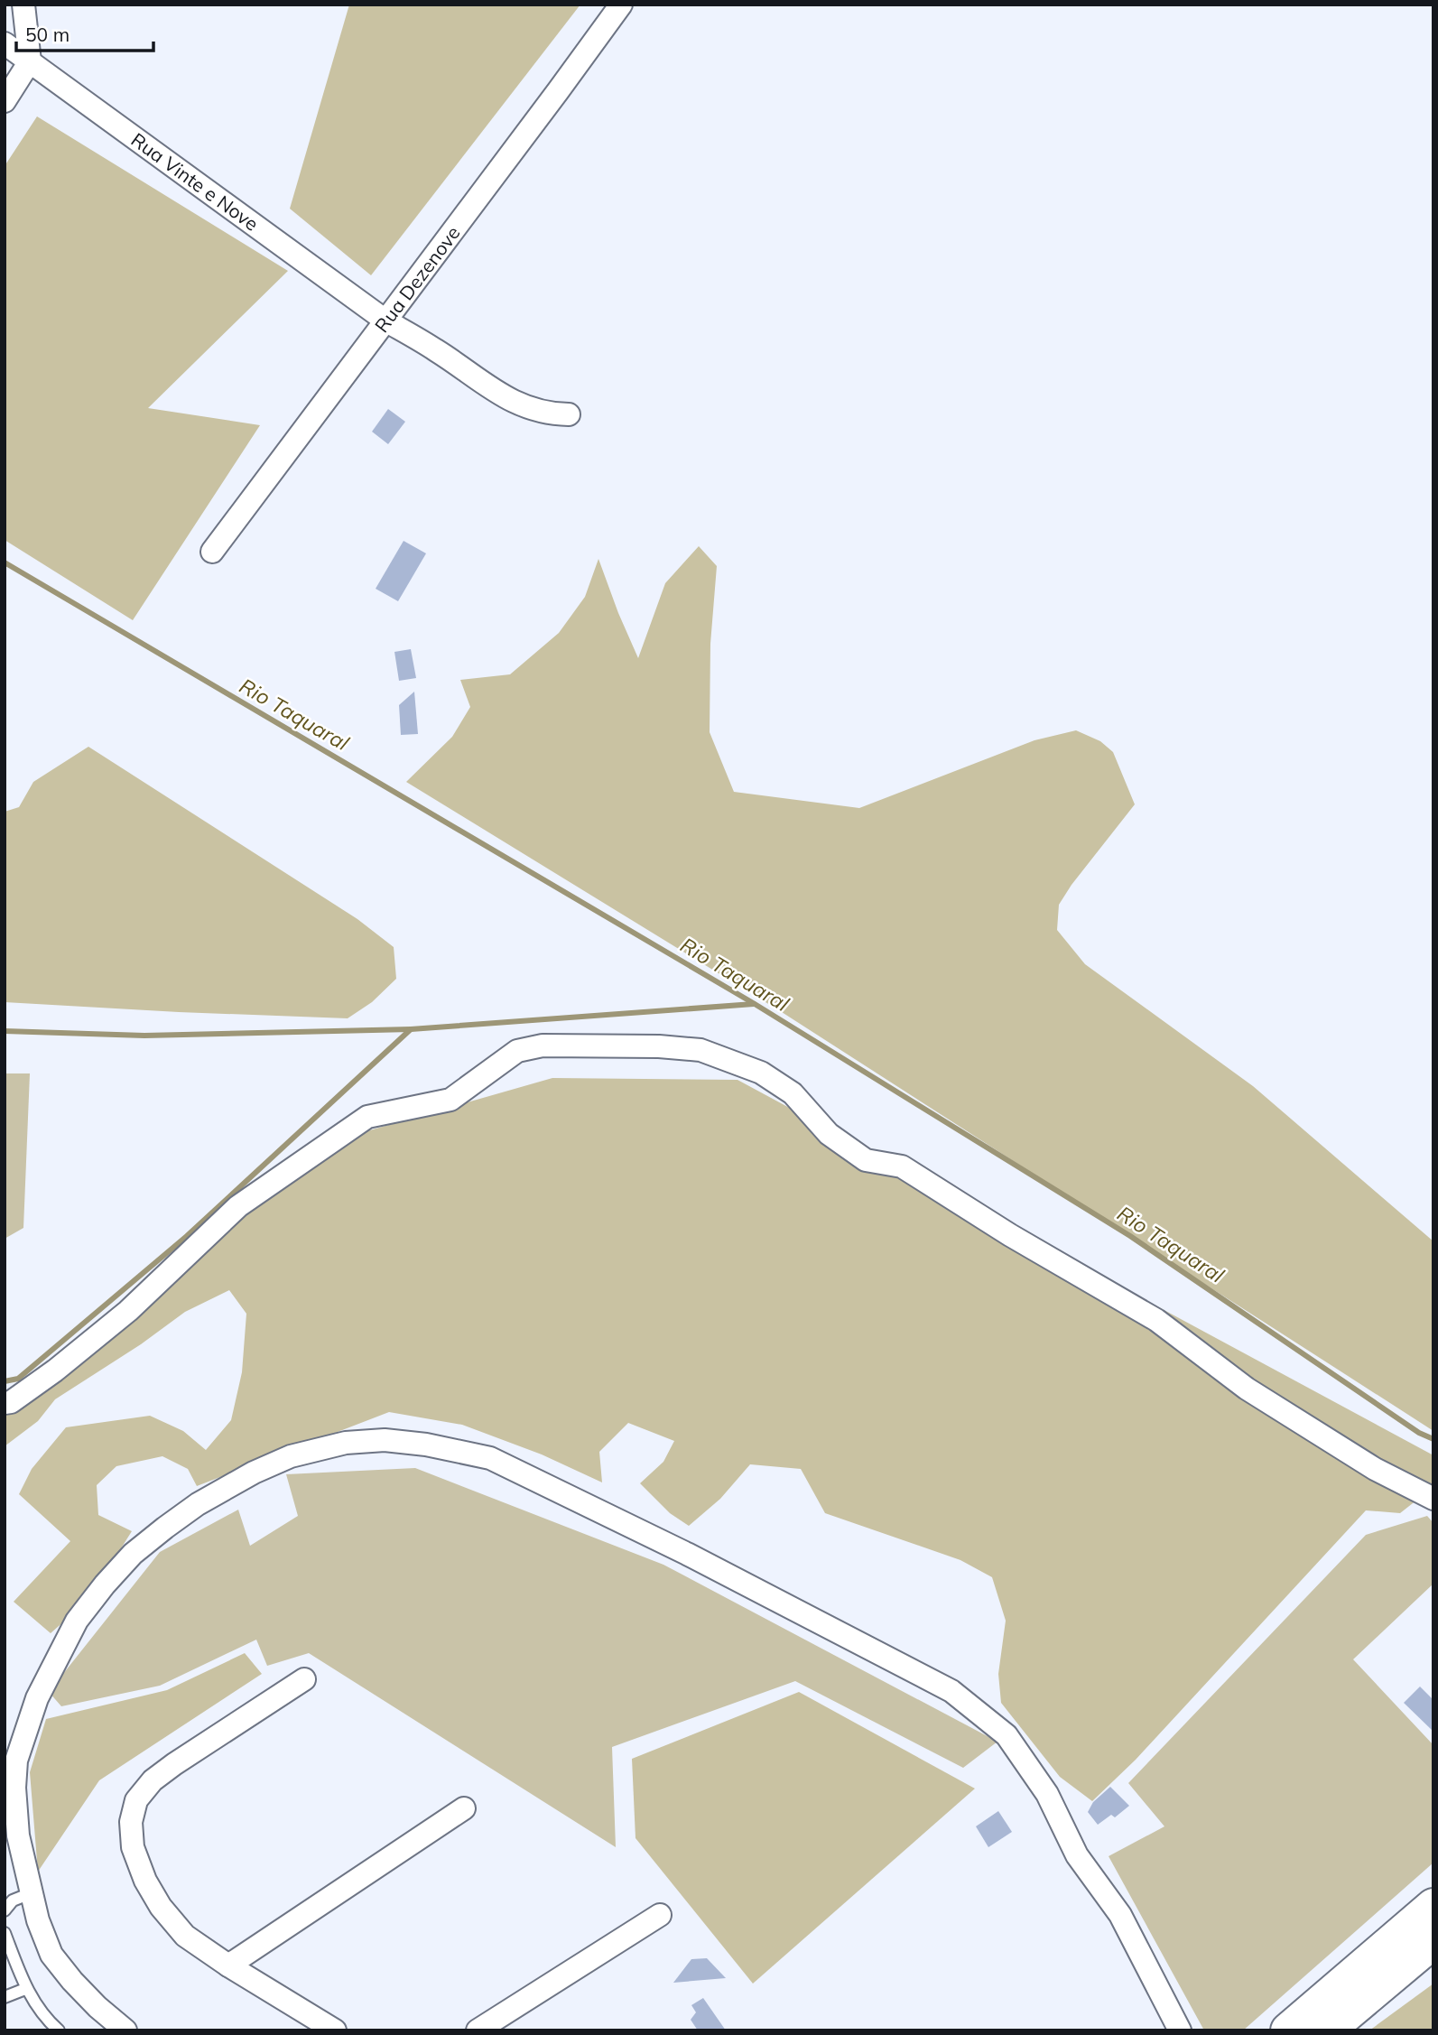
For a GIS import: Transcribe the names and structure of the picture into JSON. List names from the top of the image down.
{
  "streets": {
    "street": ["Rua Vinte e Nove", "Rua Dezenove"]
  },
  "crossings": [
    ["Rua Vinte e Nove", "Rua Dezenove"]
  ],
  "water": ["Rio Taquaral"],
  "scale_bar": "50 m"
}
